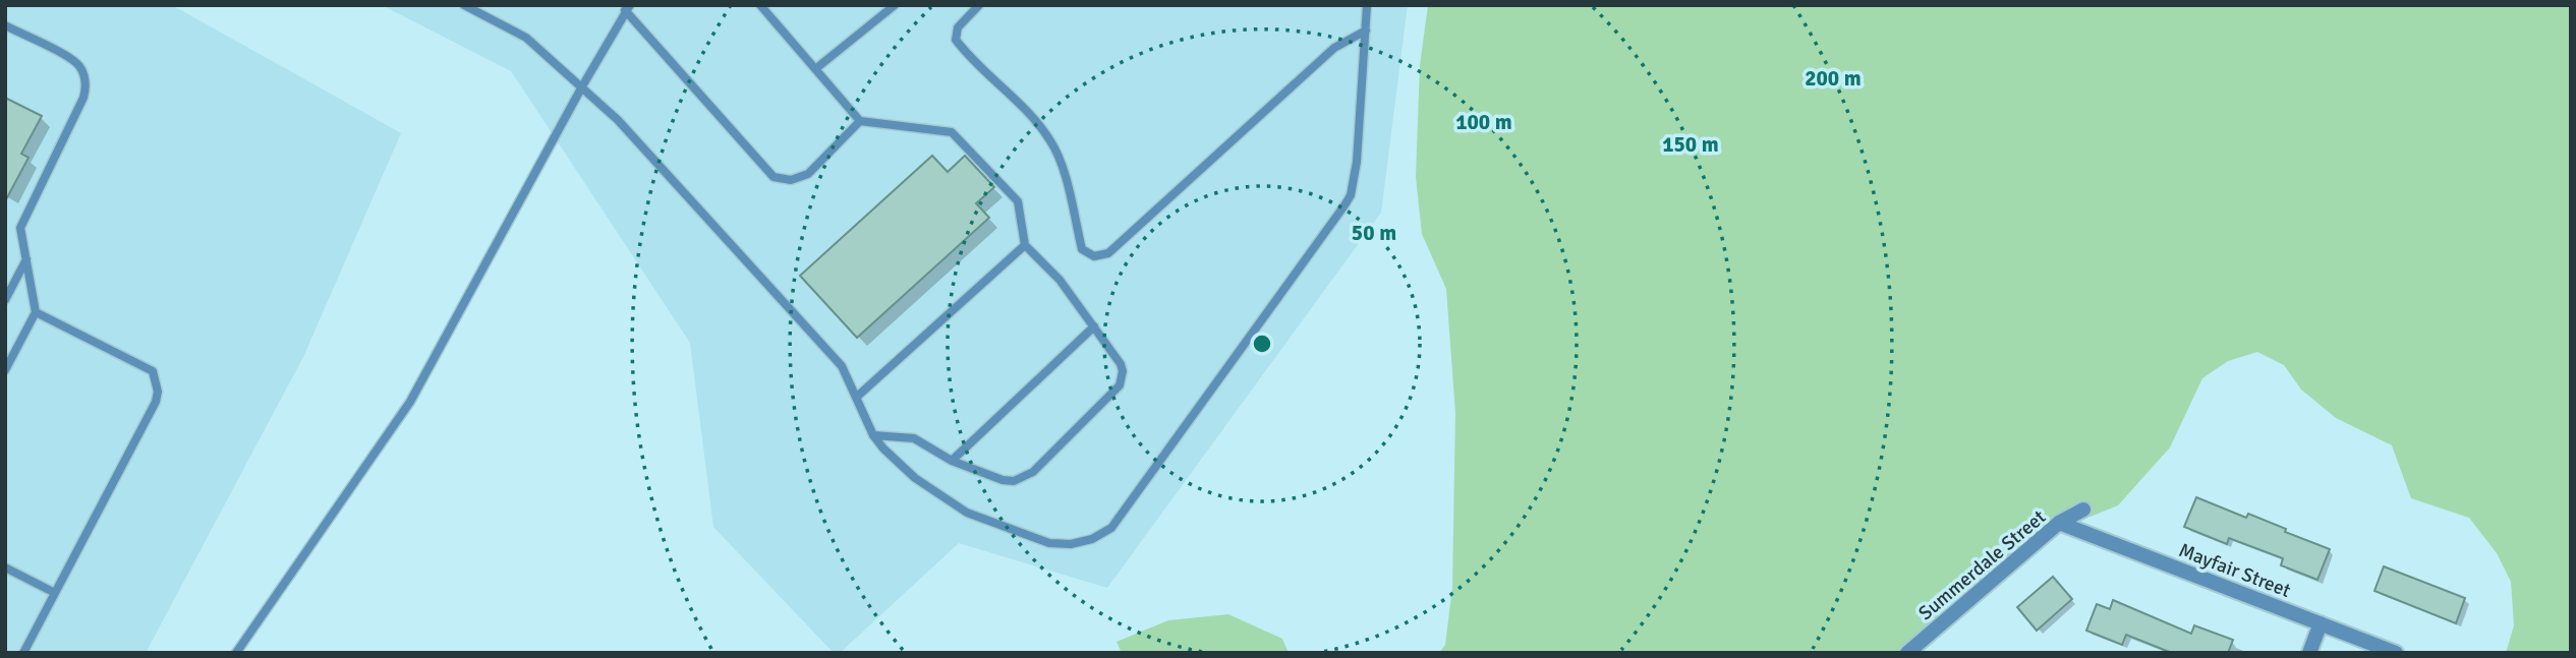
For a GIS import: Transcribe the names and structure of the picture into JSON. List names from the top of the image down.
{
  "streets": {
    "street": ["Summerdale Street", "Mayfair Street"]
  },
  "crossings": [
    ["Summerdale Street", "Mayfair Street"]
  ],
  "rings": [
    "200 m",
    "100 m",
    "150 m",
    "50 m"
  ]
}
